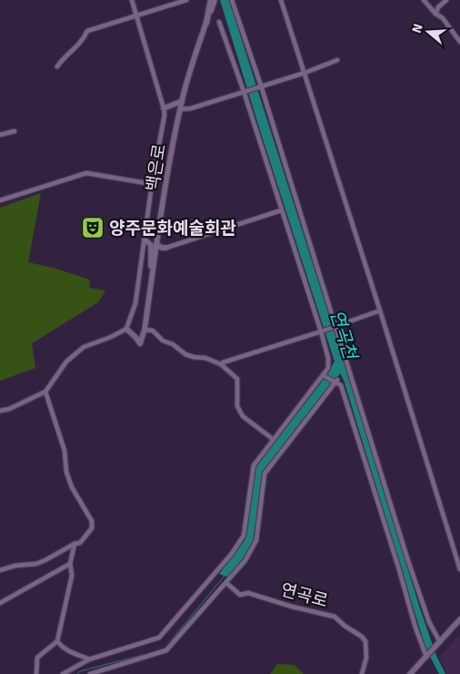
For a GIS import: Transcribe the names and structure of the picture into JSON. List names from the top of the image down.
{
  "streets": {
    "street": ["백은로", "연곡로"]
  },
  "water": ["연곡천"],
  "places": {
    "theatre": ["양주문화예술회관"]
  },
  "north": "left"
}
